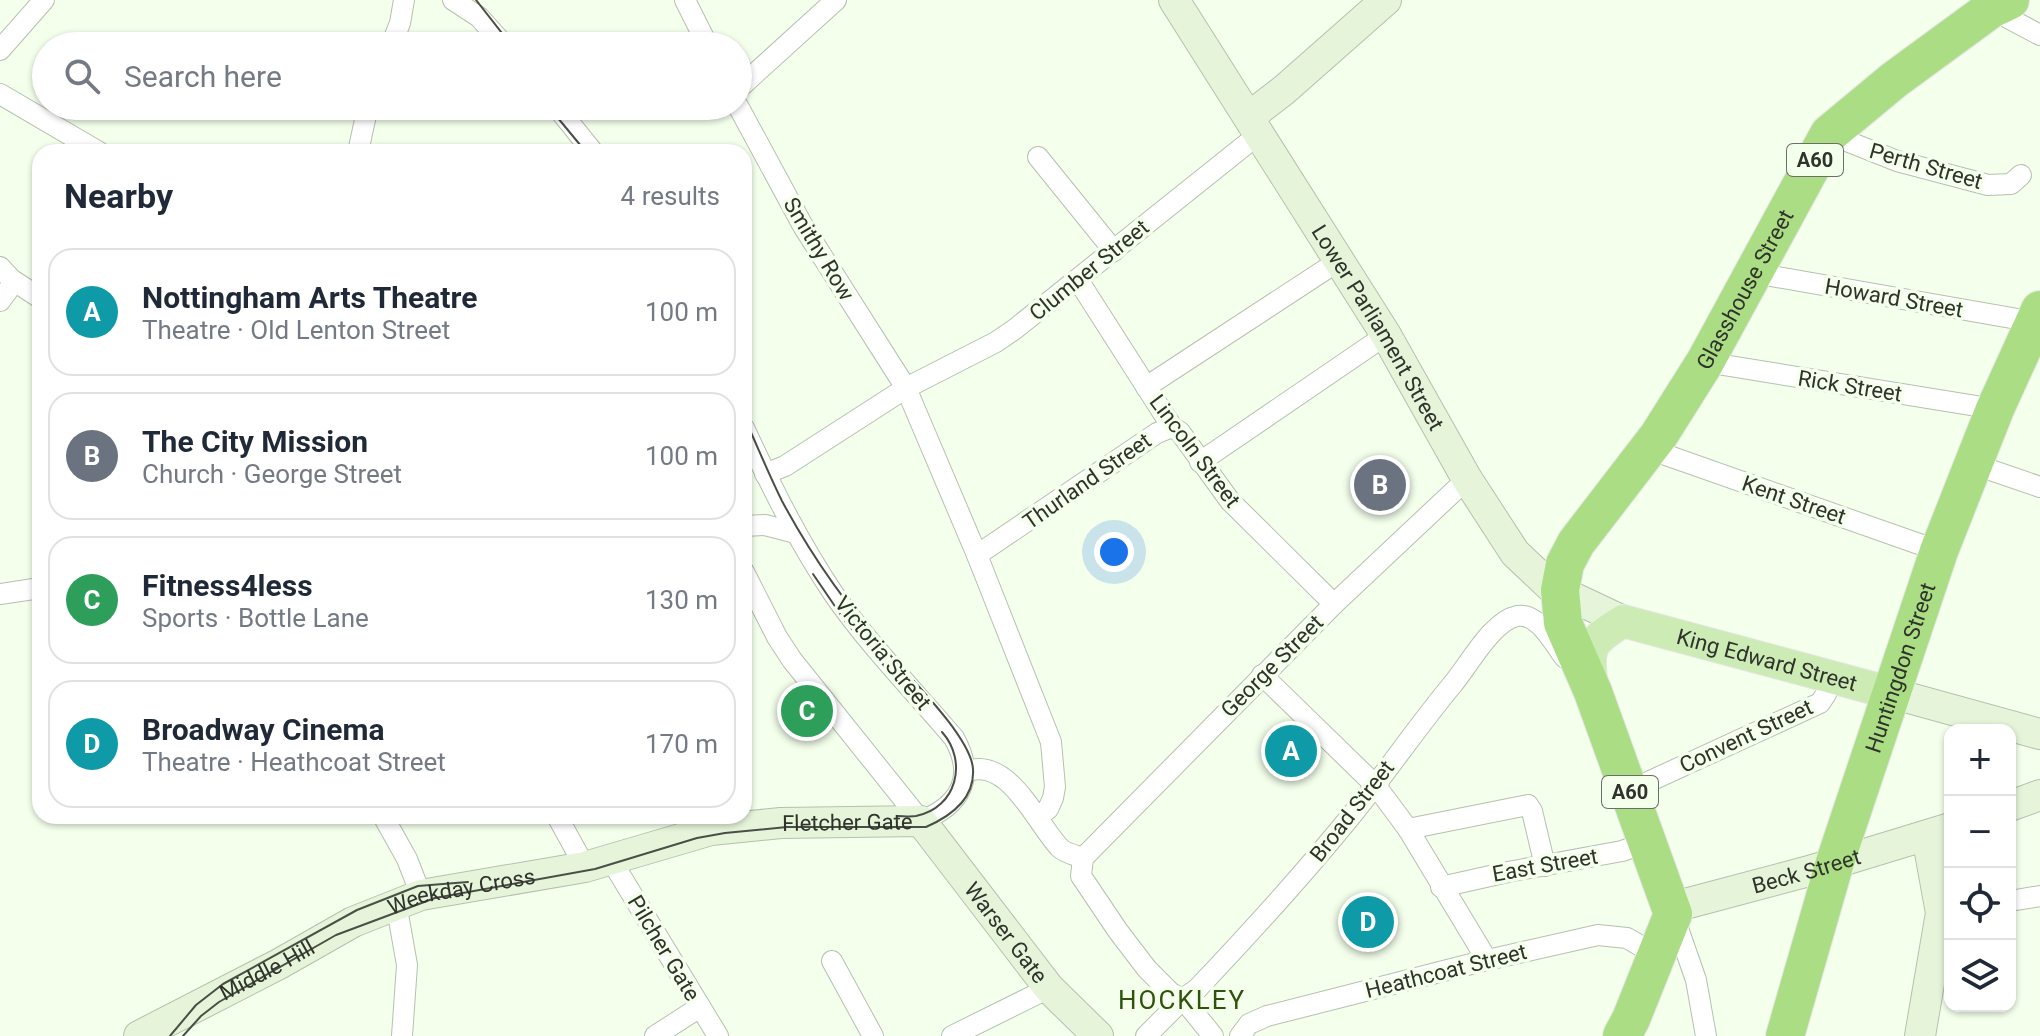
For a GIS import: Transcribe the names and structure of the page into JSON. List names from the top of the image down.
{
  "streets": {
    "highway": ["A60", "Glasshouse Street", "Huntingdon Street"],
    "main road": ["King Edward Street"],
    "street": [
      "Perth Street",
      "Smithy Row",
      "Clumber Street",
      "Howard Street",
      "Lower Parliament Street",
      "Rick Street",
      "Lincoln Street",
      "Thurland Street",
      "Kent Street",
      "Victoria Street",
      "George Street",
      "Convent Street",
      "Broad Street",
      "Fletcher Gate",
      "East Street",
      "Beck Street",
      "Weekday Cross",
      "Warser Gate",
      "Pilcher Gate",
      "Middle Hill",
      "Heathcoat Street"
    ]
  },
  "crossings": [
    ["A60", "Glasshouse Street"],
    ["A60", "Lower Parliament Street"],
    ["A60", "Broad Street"],
    ["A60", "East Street"],
    ["A60", "Beck Street"],
    ["Perth Street", "Glasshouse Street"],
    ["Smithy Row", "Clumber Street"],
    ["Smithy Row", "Thurland Street"],
    ["Clumber Street", "Lower Parliament Street"],
    ["Clumber Street", "Lincoln Street"],
    ["Clumber Street", "Victoria Street"],
    ["Glasshouse Street", "Howard Street"],
    ["Glasshouse Street", "Lower Parliament Street"],
    ["Glasshouse Street", "Rick Street"],
    ["Glasshouse Street", "Kent Street"],
    ["Howard Street", "Huntingdon Street"],
    ["Lower Parliament Street", "King Edward Street"],
    ["Lower Parliament Street", "George Street"],
    ["Rick Street", "Huntingdon Street"],
    ["Lincoln Street", "Thurland Street"],
    ["Lincoln Street", "George Street"],
    ["Kent Street", "Huntingdon Street"],
    ["Victoria Street", "Fletcher Gate"],
    ["King Edward Street", "Huntingdon Street"],
    ["King Edward Street", "Convent Street"],
    ["Huntingdon Street", "Beck Street"],
    ["Fletcher Gate", "Weekday Cross"],
    ["Fletcher Gate", "Warser Gate"],
    ["Fletcher Gate", "Pilcher Gate"],
    ["Weekday Cross", "Pilcher Gate"],
    ["Weekday Cross", "Middle Hill"]
  ],
  "districts": ["HOCKLEY"],
  "page": {
    "search": "Search here",
    "heading": ["Nearby", "4 results"],
    "list": [
      {
        "mark": "A",
        "name": "Nottingham Arts Theatre",
        "note": "Theatre · Old Lenton Street",
        "value": "100 m"
      },
      {
        "mark": "B",
        "name": "The City Mission",
        "note": "Church · George Street",
        "value": "100 m"
      },
      {
        "mark": "C",
        "name": "Fitness4less",
        "note": "Sports · Bottle Lane",
        "value": "130 m"
      },
      {
        "mark": "D",
        "name": "Broadway Cinema",
        "note": "Theatre · Heathcoat Street",
        "value": "170 m"
      }
    ],
    "pins": [
      "B",
      "C",
      "A",
      "D"
    ],
    "map_buttons": ["+", "−"]
  }
}
